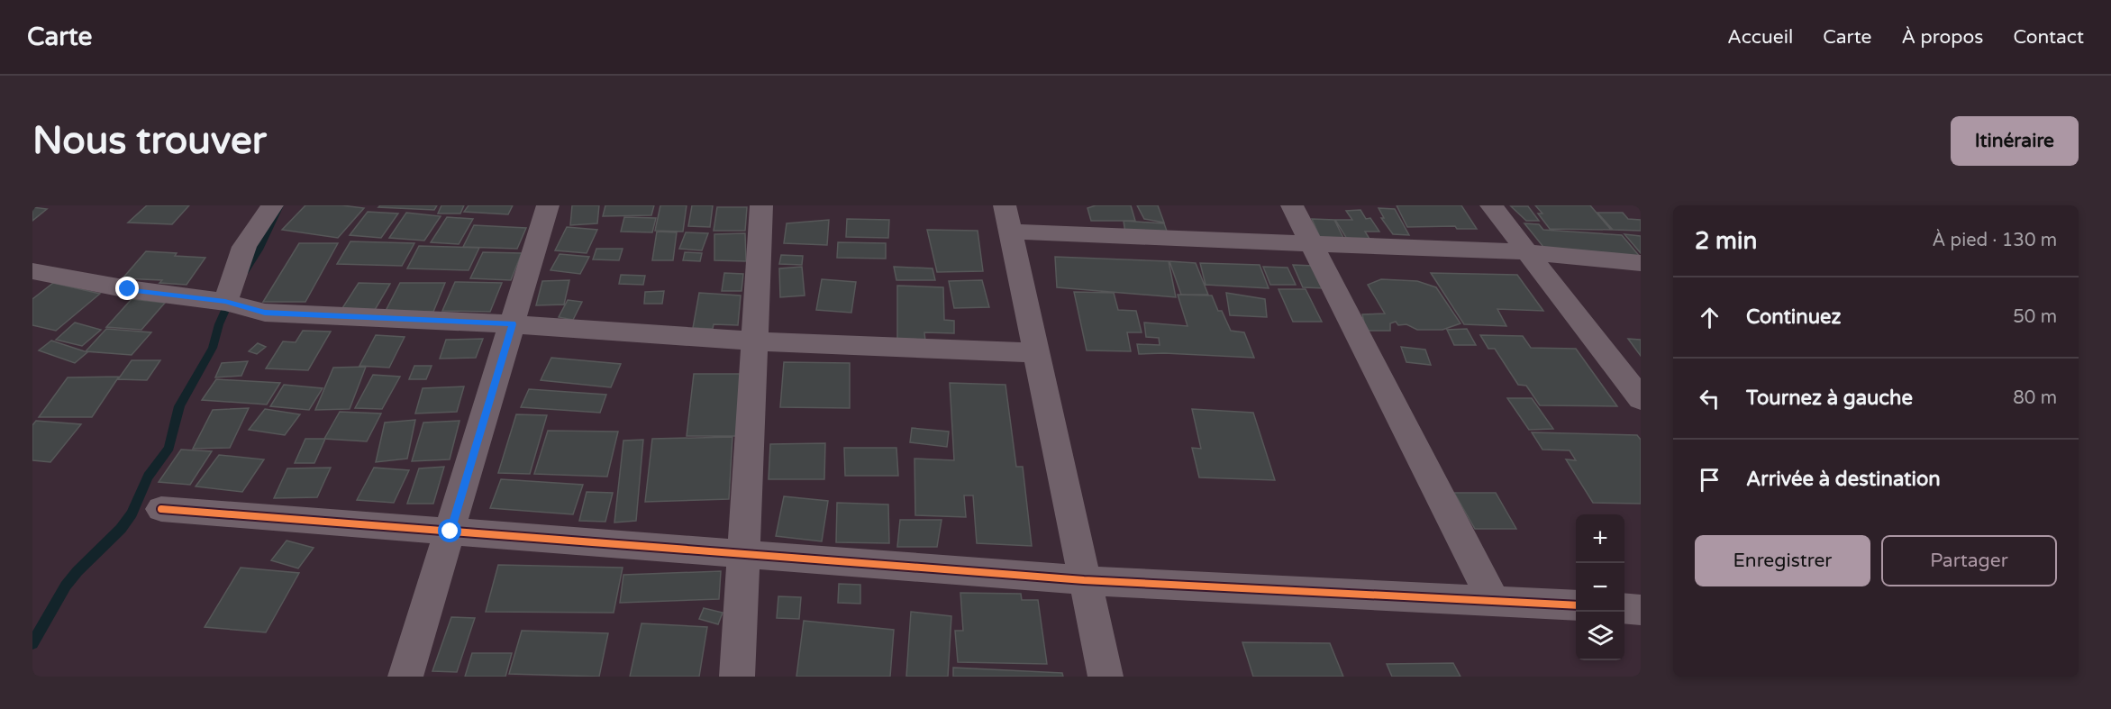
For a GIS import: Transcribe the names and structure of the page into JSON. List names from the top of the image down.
{
  "page": {
    "header": "Carte",
    "nav": [
      "Accueil",
      "Carte",
      "À propos",
      "Contact"
    ],
    "buttons": [
      "Itinéraire",
      ["Enregistrer", "Partager"]
    ],
    "title": "Nous trouver",
    "heading": ["2 min", "À pied · 130 m"],
    "list": [
      ["Continuez", "50 m"],
      ["Tournez à gauche", "80 m"],
      "Arrivée à destination"
    ],
    "map_buttons": ["+", "−"]
  }
}
